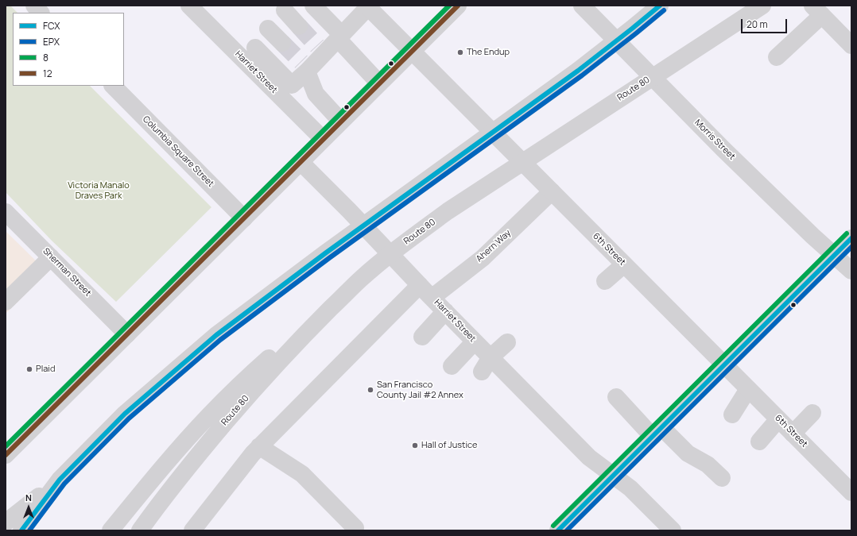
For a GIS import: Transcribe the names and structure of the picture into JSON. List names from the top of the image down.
{
  "streets": {
    "main road": [
      "Harriet Street",
      "Route 80",
      "Morris Street",
      "Columbia Square Street",
      "Ahern Way",
      "6th Street",
      "Sherman Street"
    ]
  },
  "crossings": [
    ["Harriet Street", "Ahern Way"],
    ["Ahern Way", "6th Street"]
  ],
  "parks": ["Victoria Manalo Draves Park"],
  "places": [
    "The Endup",
    "Plaid",
    "San Francisco County Jail #2 Annex",
    "Hall of Justice"
  ],
  "lines": [
    "transit line FCX",
    "transit line 8",
    "transit line 12",
    "transit line EPX"
  ],
  "legend": [
    "FCX",
    "EPX",
    "8",
    "12"
  ],
  "scale_bar": "20 m",
  "north": "top"
}
